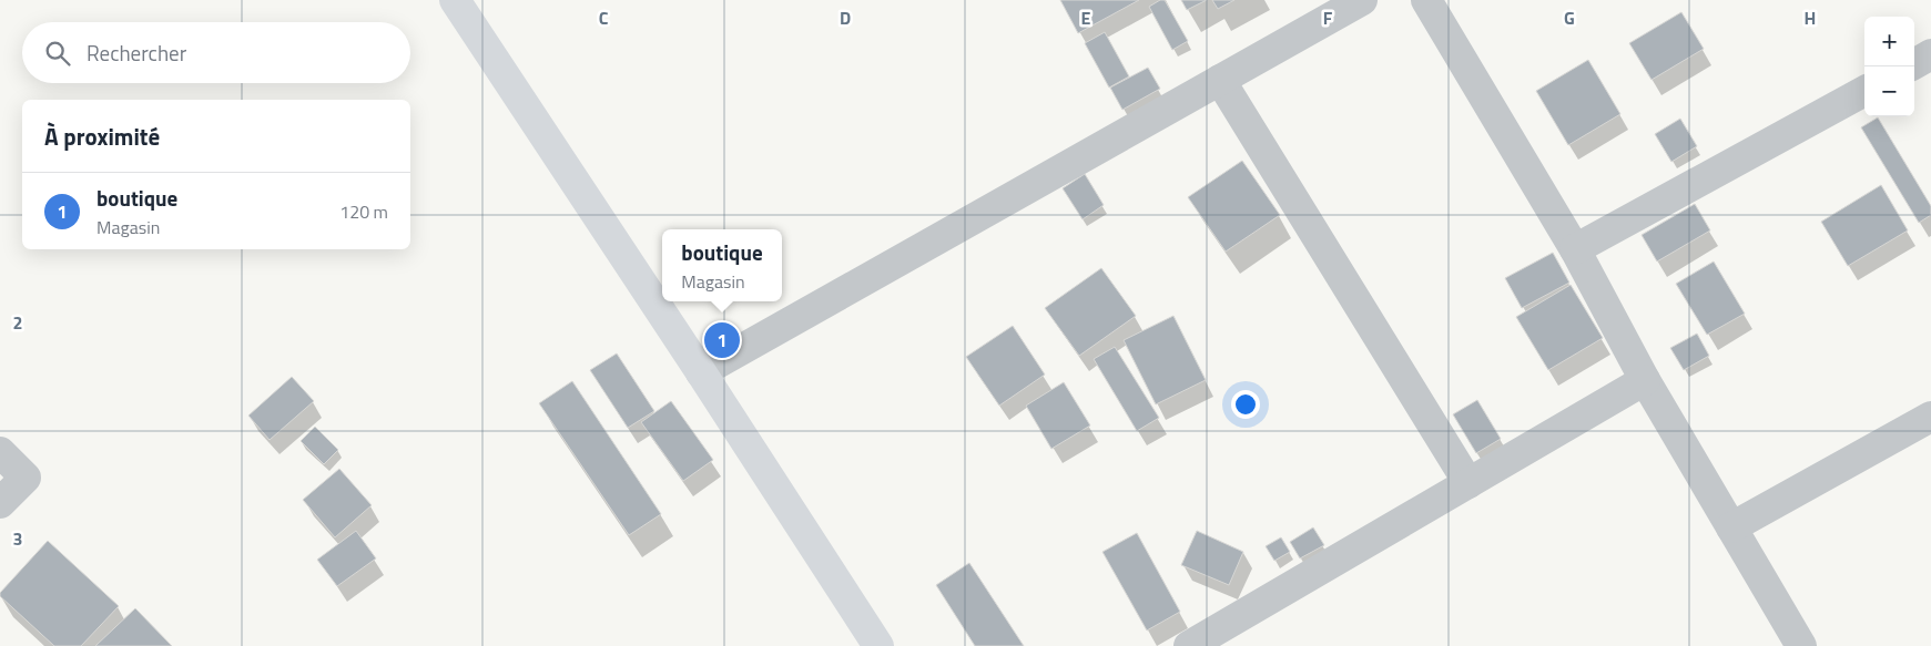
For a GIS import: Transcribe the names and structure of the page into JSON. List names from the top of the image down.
{
  "page": {
    "map_buttons": ["+", "−"],
    "search": "Rechercher",
    "heading": "À proximité",
    "list": [
      {
        "mark": "1",
        "name": "boutique",
        "note": "Magasin",
        "value": "120 m"
      }
    ],
    "popup": ["boutique", "Magasin"],
    "pins": "1"
  },
  "grid": {
    "columns": [
      "C",
      "D",
      "E",
      "F",
      "G",
      "H"
    ],
    "rows": ["2", "3"]
  }
}
